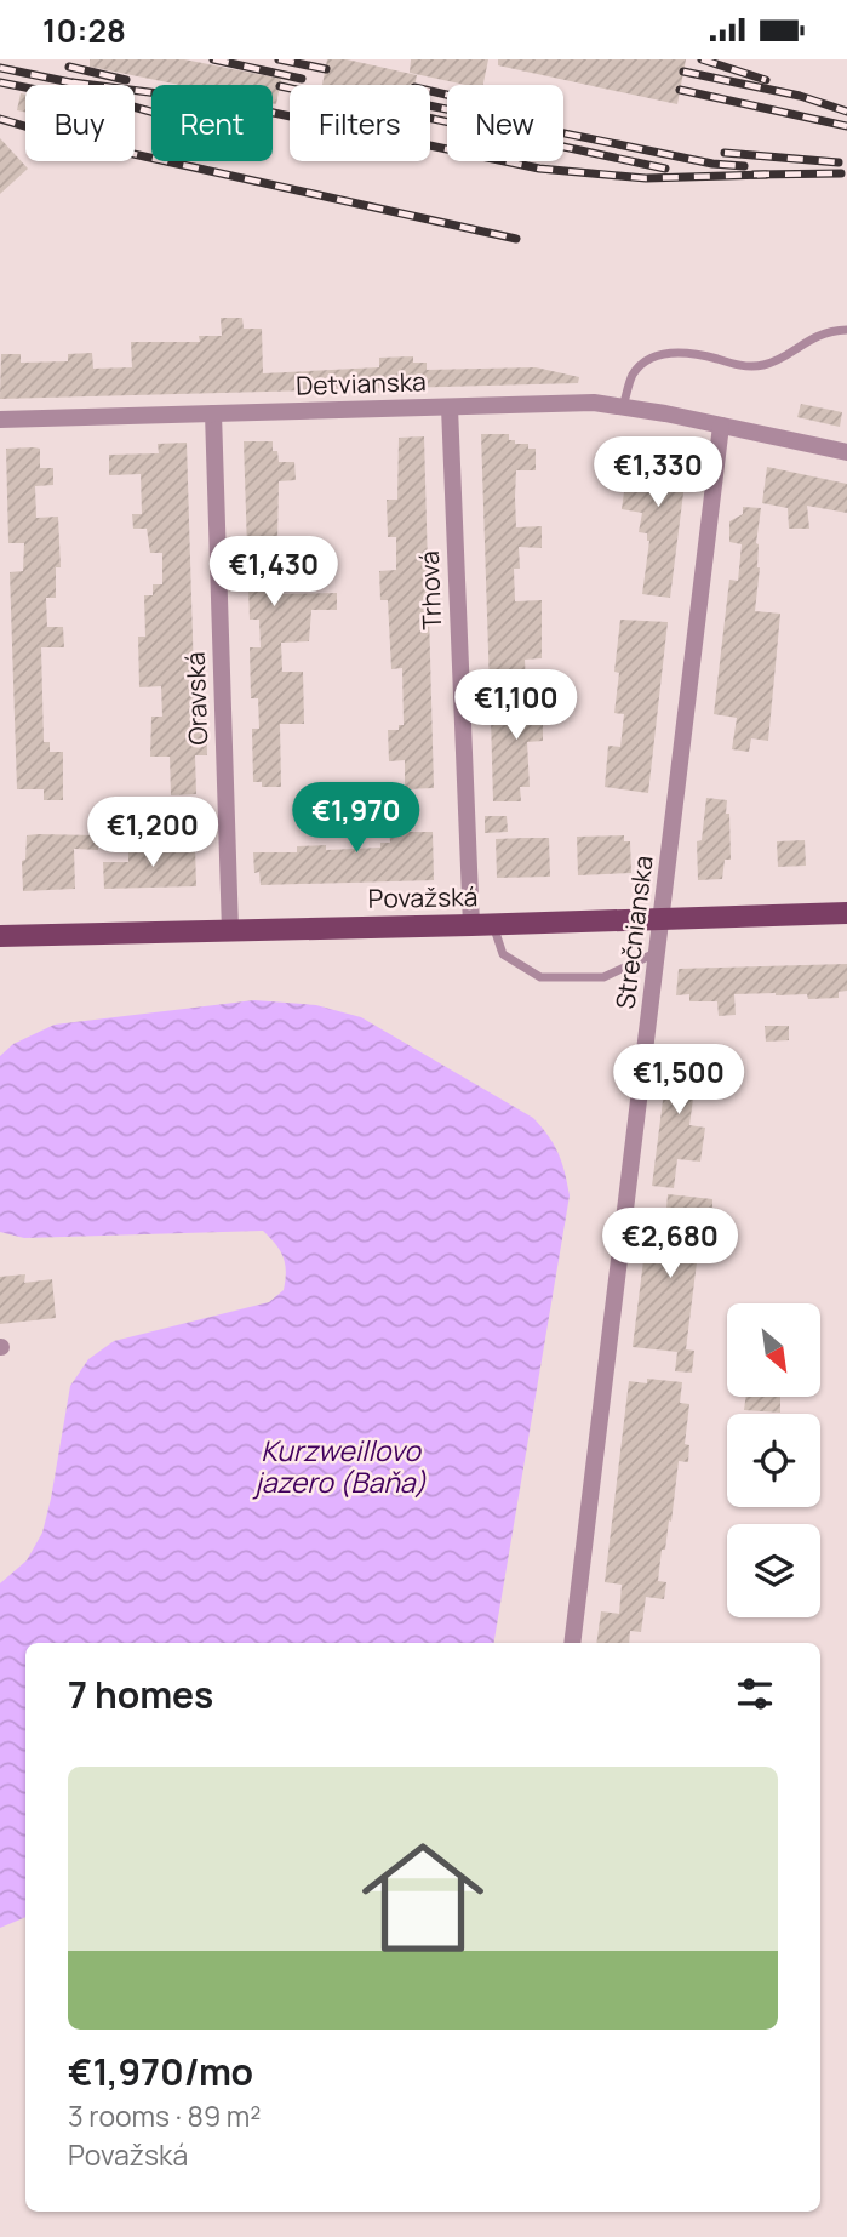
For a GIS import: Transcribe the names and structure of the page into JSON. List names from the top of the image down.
{
  "streets": {
    "main road": ["Považská"],
    "street": [
      "Detvianska",
      "Trhová",
      "Oravská",
      "Strečnianska"
    ]
  },
  "crossings": [
    ["Detvianska", "Trhová"],
    ["Detvianska", "Oravská"],
    ["Detvianska", "Strečnianska"],
    ["Trhová", "Považská"],
    ["Oravská", "Považská"],
    ["Považská", "Strečnianska"]
  ],
  "water": ["Kurzweillovo jazero (Baňa)"],
  "north": "bottom right",
  "page": {
    "status": "10:28",
    "chip": [
      "Buy",
      "Rent",
      "Filters",
      "New"
    ],
    "price": [
      "€1,330",
      "€1,430",
      "€1,100",
      "€1,970",
      "€1,200",
      "€1,500",
      "€2,680"
    ],
    "heading": "7 homes",
    "list": [
      {
        "name": "€1,970/mo",
        "note": "3 rooms · 89 m² · Považská"
      }
    ]
  }
}
